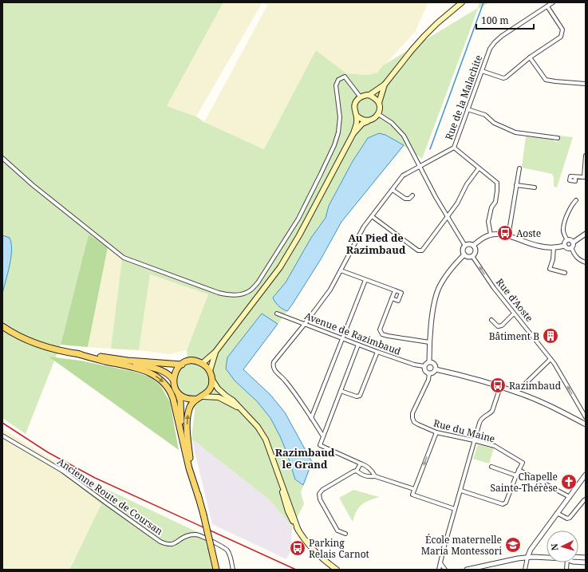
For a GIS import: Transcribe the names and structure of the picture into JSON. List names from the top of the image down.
{
  "streets": {
    "street": [
      "Rue de la Malachite",
      "Rue d'Aoste",
      "Avenue de Razimbaud",
      "Rue du Maine",
      "Ancienne Route de Coursan"
    ]
  },
  "crossings": [
    ["Rue de la Malachite", "Avenue de Razimbaud"],
    ["Avenue de Razimbaud", "Rue du Maine"]
  ],
  "one_way": ["Rue d'Aoste"],
  "districts": ["Au Pied de Razimbaud", "Razimbaud le Grand"],
  "places": {
    "bus stop": ["Aoste", "Razimbaud", "Parking Relais Carnot"],
    "building": ["Bâtiment B"],
    "church": ["Chapelle Sainte-Thérèse"],
    "school or university": ["École maternelle Maria Montessori"]
  },
  "scale_bar": "100 m",
  "north": "left"
}
